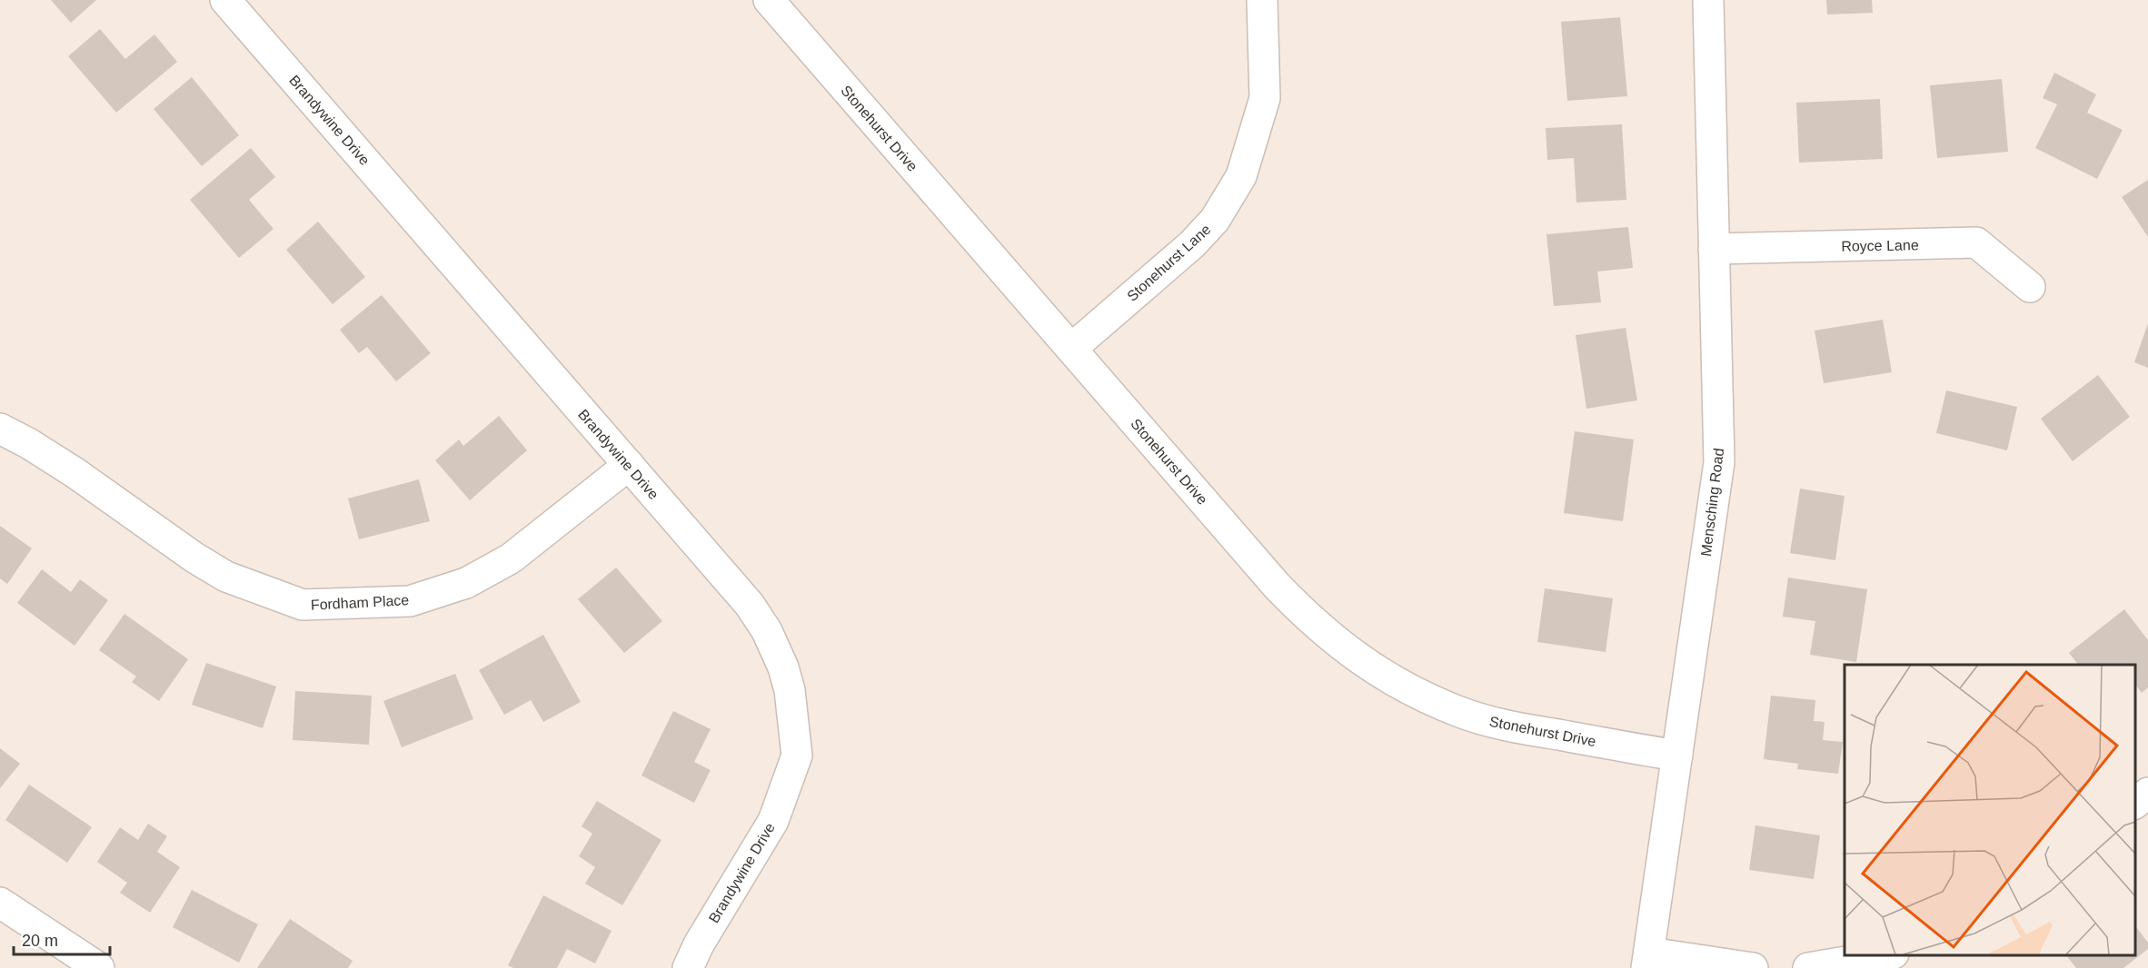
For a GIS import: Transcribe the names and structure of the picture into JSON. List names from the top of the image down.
{
  "streets": {
    "street": [
      "Brandywine Drive",
      "Stonehurst Drive",
      "Royce Lane",
      "Stonehurst Lane",
      "Mensching Road",
      "Fordham Place"
    ]
  },
  "crossings": [
    ["Brandywine Drive", "Fordham Place"],
    ["Stonehurst Drive", "Stonehurst Lane"],
    ["Stonehurst Drive", "Mensching Road"],
    ["Royce Lane", "Mensching Road"]
  ],
  "scale_bar": "20 m"
}
